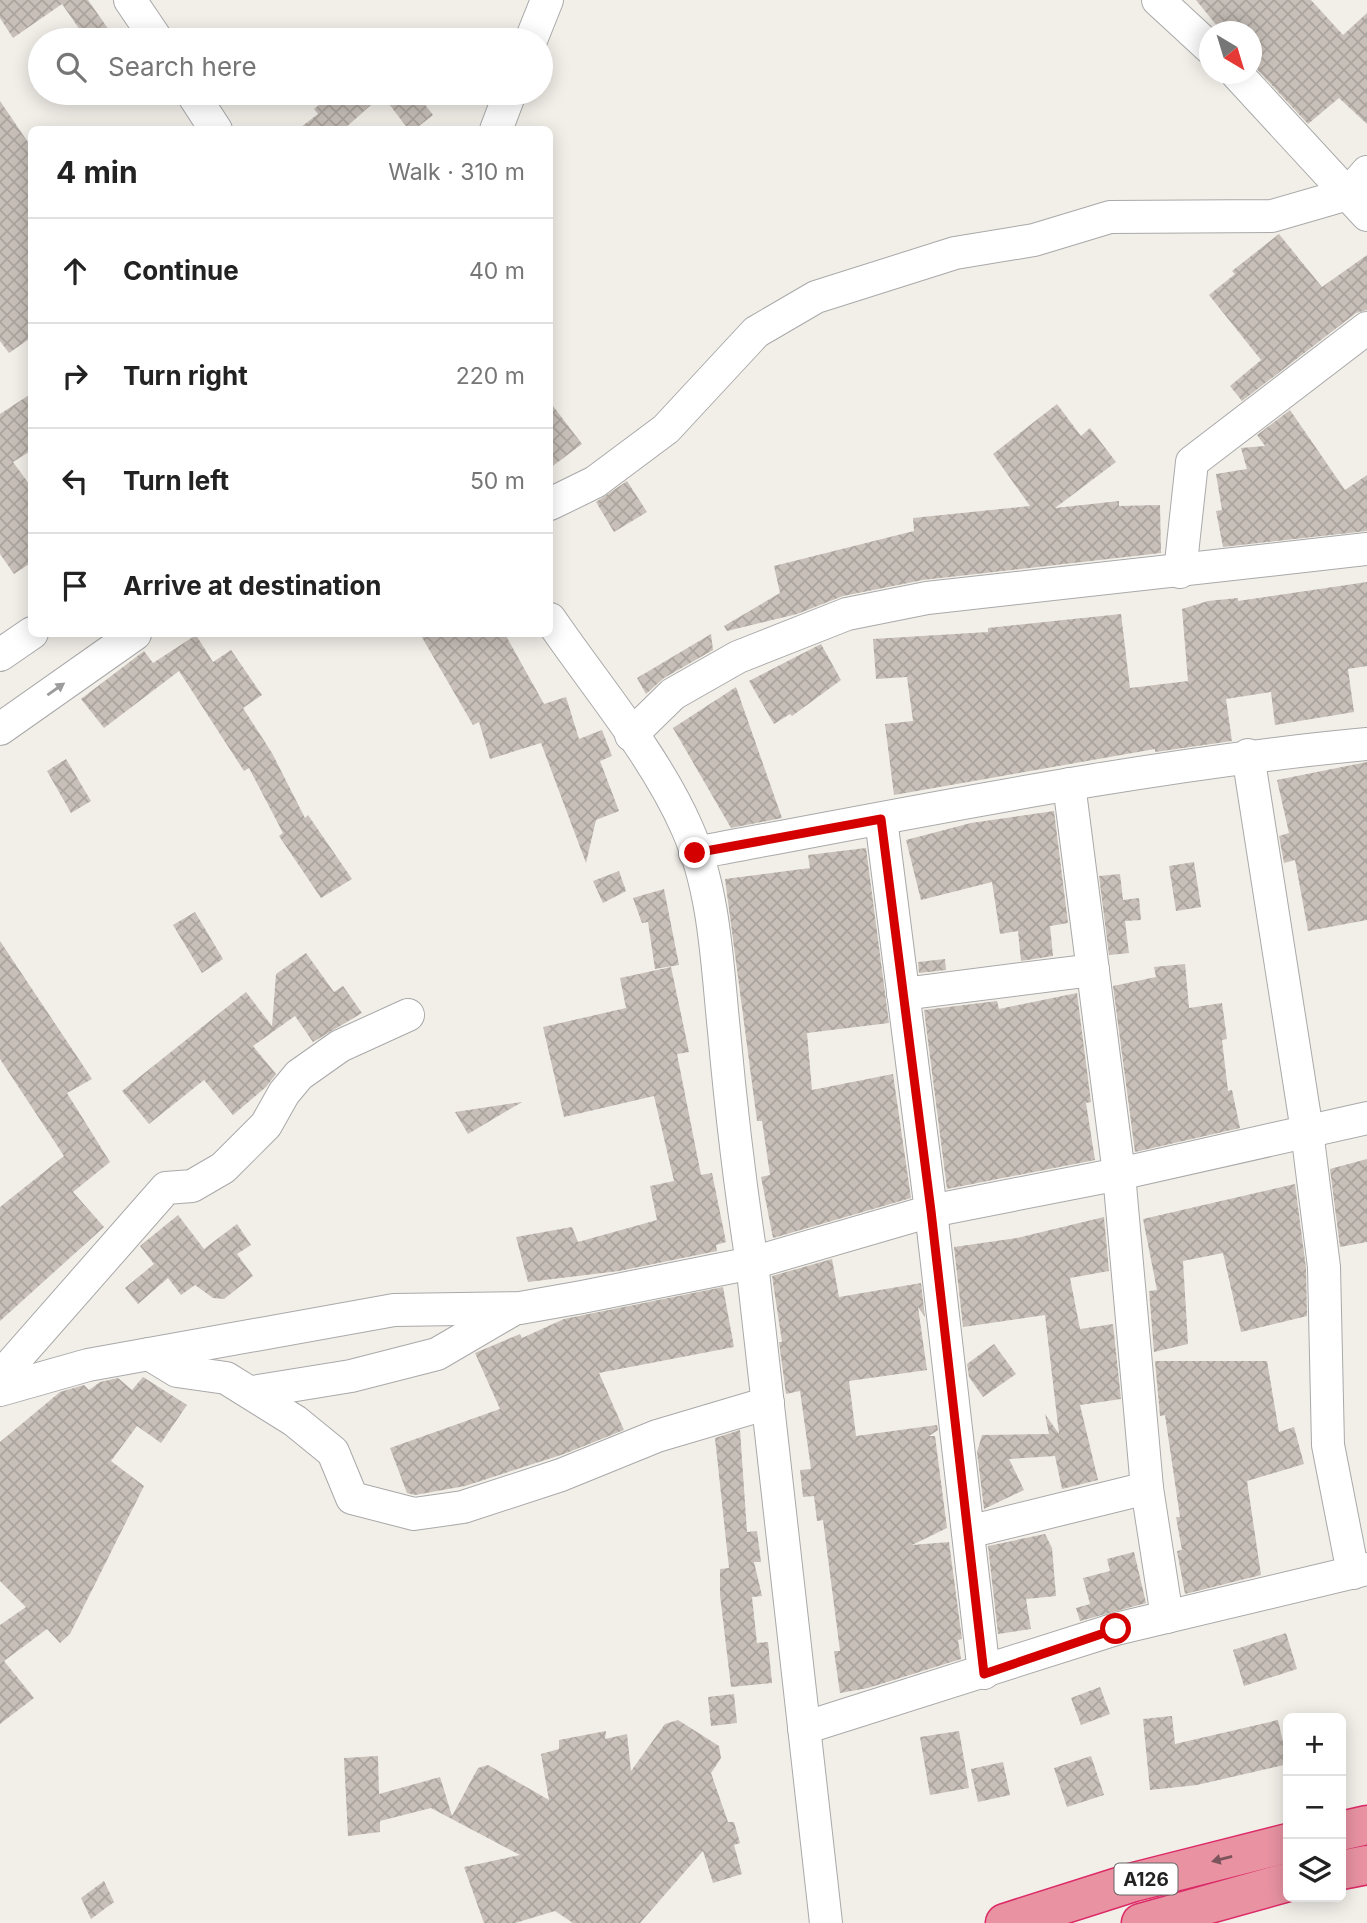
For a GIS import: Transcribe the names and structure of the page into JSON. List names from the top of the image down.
{
  "streets": {
    "highway": ["A126"]
  },
  "north": "bottom right",
  "page": {
    "search": "Search here",
    "heading": ["4 min", "Walk · 310 m"],
    "list": [
      ["Continue", "40 m"],
      ["Turn right", "220 m"],
      ["Turn left", "50 m"],
      "Arrive at destination"
    ],
    "map_buttons": ["+", "−"]
  }
}
